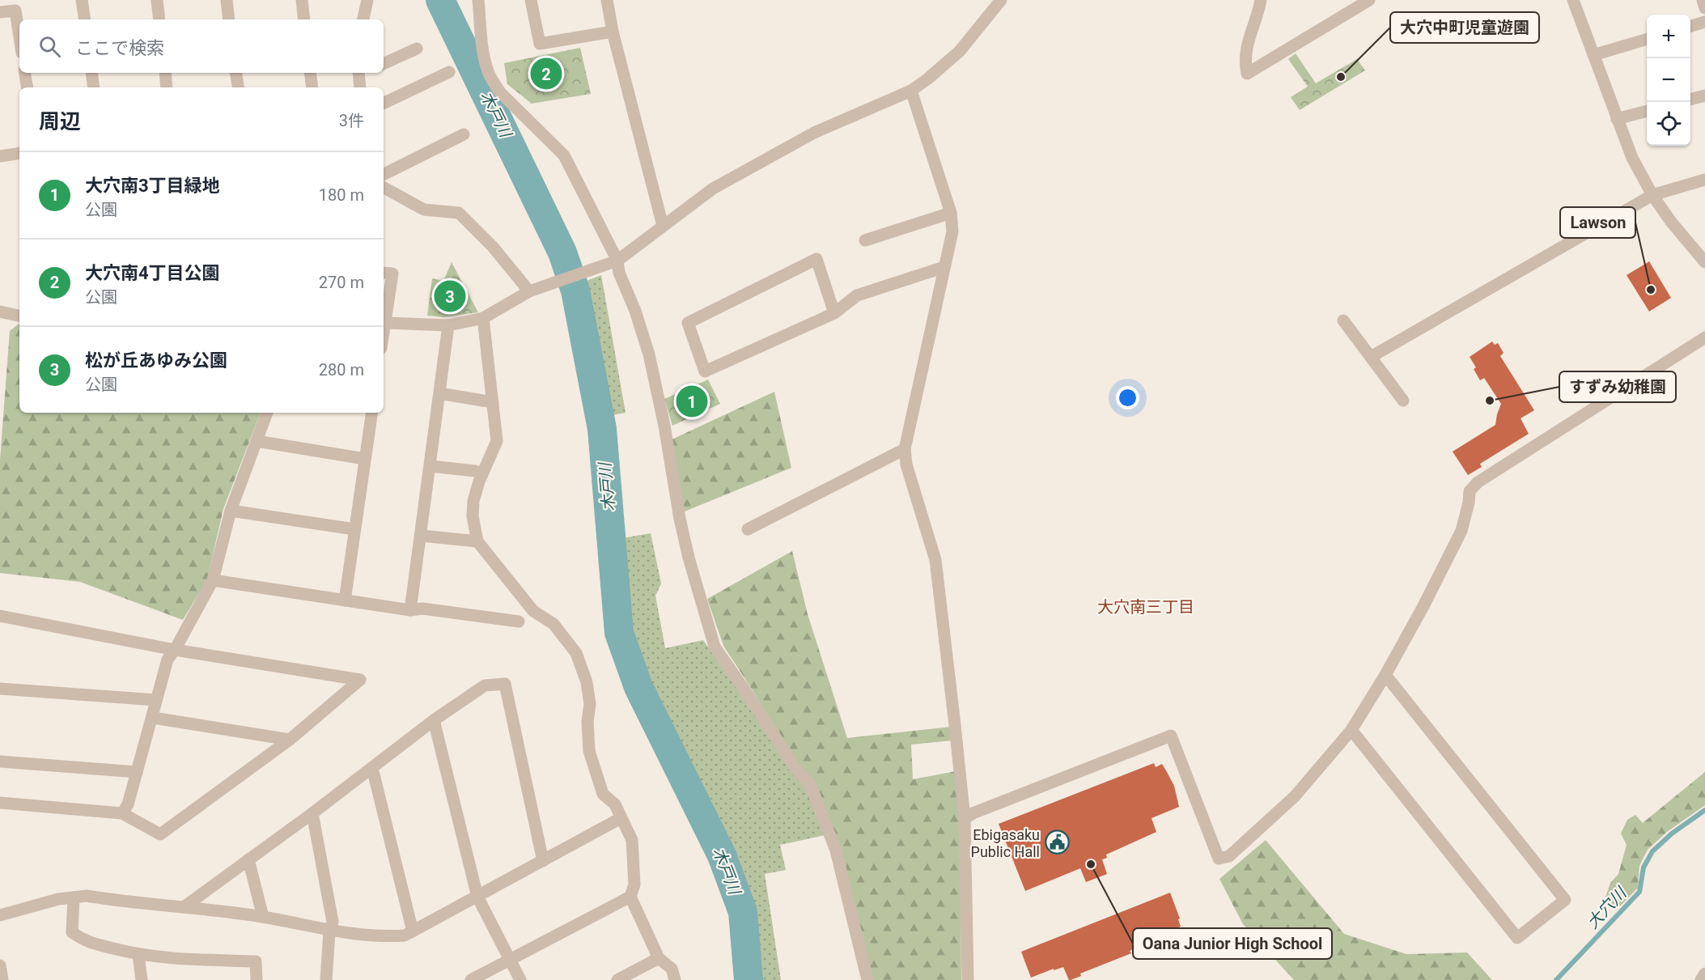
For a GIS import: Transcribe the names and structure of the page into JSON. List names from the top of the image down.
{
  "districts": ["大穴南三丁目"],
  "water": ["木戸川", "大穴川"],
  "places": {
    "other": [
      "大穴中町児童遊園",
      "Lawson",
      "すずみ幼稚園",
      "Oana Junior High School"
    ],
    "public building": ["Ebigasaku Public Hall"]
  },
  "page": {
    "map_buttons": ["+", "−"],
    "search": "ここで検索",
    "pins": ["2", "3", "1"],
    "heading": ["周辺", "3件"],
    "list": [
      {
        "mark": "1",
        "name": "大穴南3丁目緑地",
        "note": "公園",
        "value": "180 m"
      },
      {
        "mark": "2",
        "name": "大穴南4丁目公園",
        "note": "公園",
        "value": "270 m"
      },
      {
        "mark": "3",
        "name": "松が丘あゆみ公園",
        "note": "公園",
        "value": "280 m"
      }
    ]
  }
}
